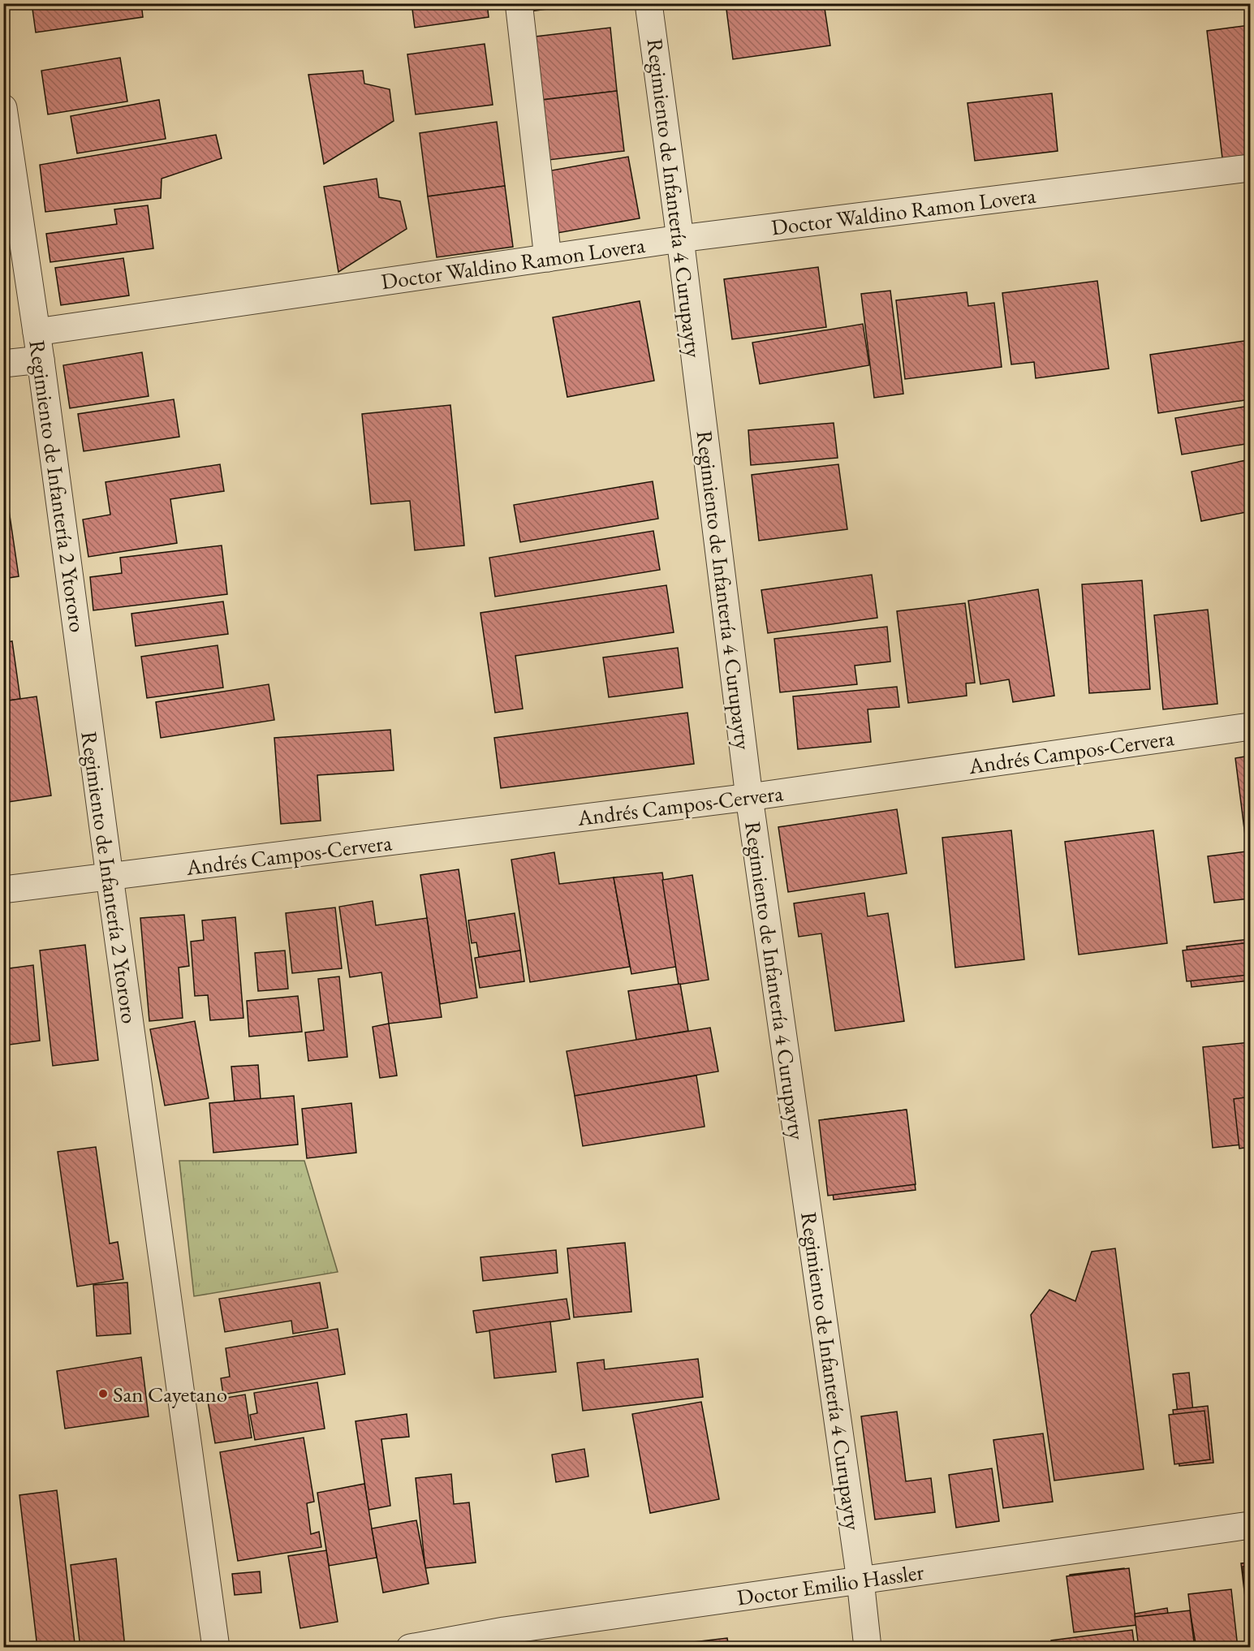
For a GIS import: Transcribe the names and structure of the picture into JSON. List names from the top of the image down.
{
  "streets": {
    "street": [
      "Regimiento de Infantería 4 Curupayty",
      "Doctor Waldino Ramon Lovera",
      "Regimiento de Infantería 2 Ytororo",
      "Andrés Campos-Cervera",
      "Doctor Emilio Hassler"
    ]
  },
  "crossings": [
    ["Regimiento de Infantería 4 Curupayty", "Doctor Waldino Ramon Lovera"],
    ["Regimiento de Infantería 4 Curupayty", "Andrés Campos-Cervera"],
    ["Regimiento de Infantería 4 Curupayty", "Doctor Emilio Hassler"],
    ["Doctor Waldino Ramon Lovera", "Regimiento de Infantería 2 Ytororo"],
    ["Regimiento de Infantería 2 Ytororo", "Andrés Campos-Cervera"]
  ],
  "places": ["San Cayetano"]
}
